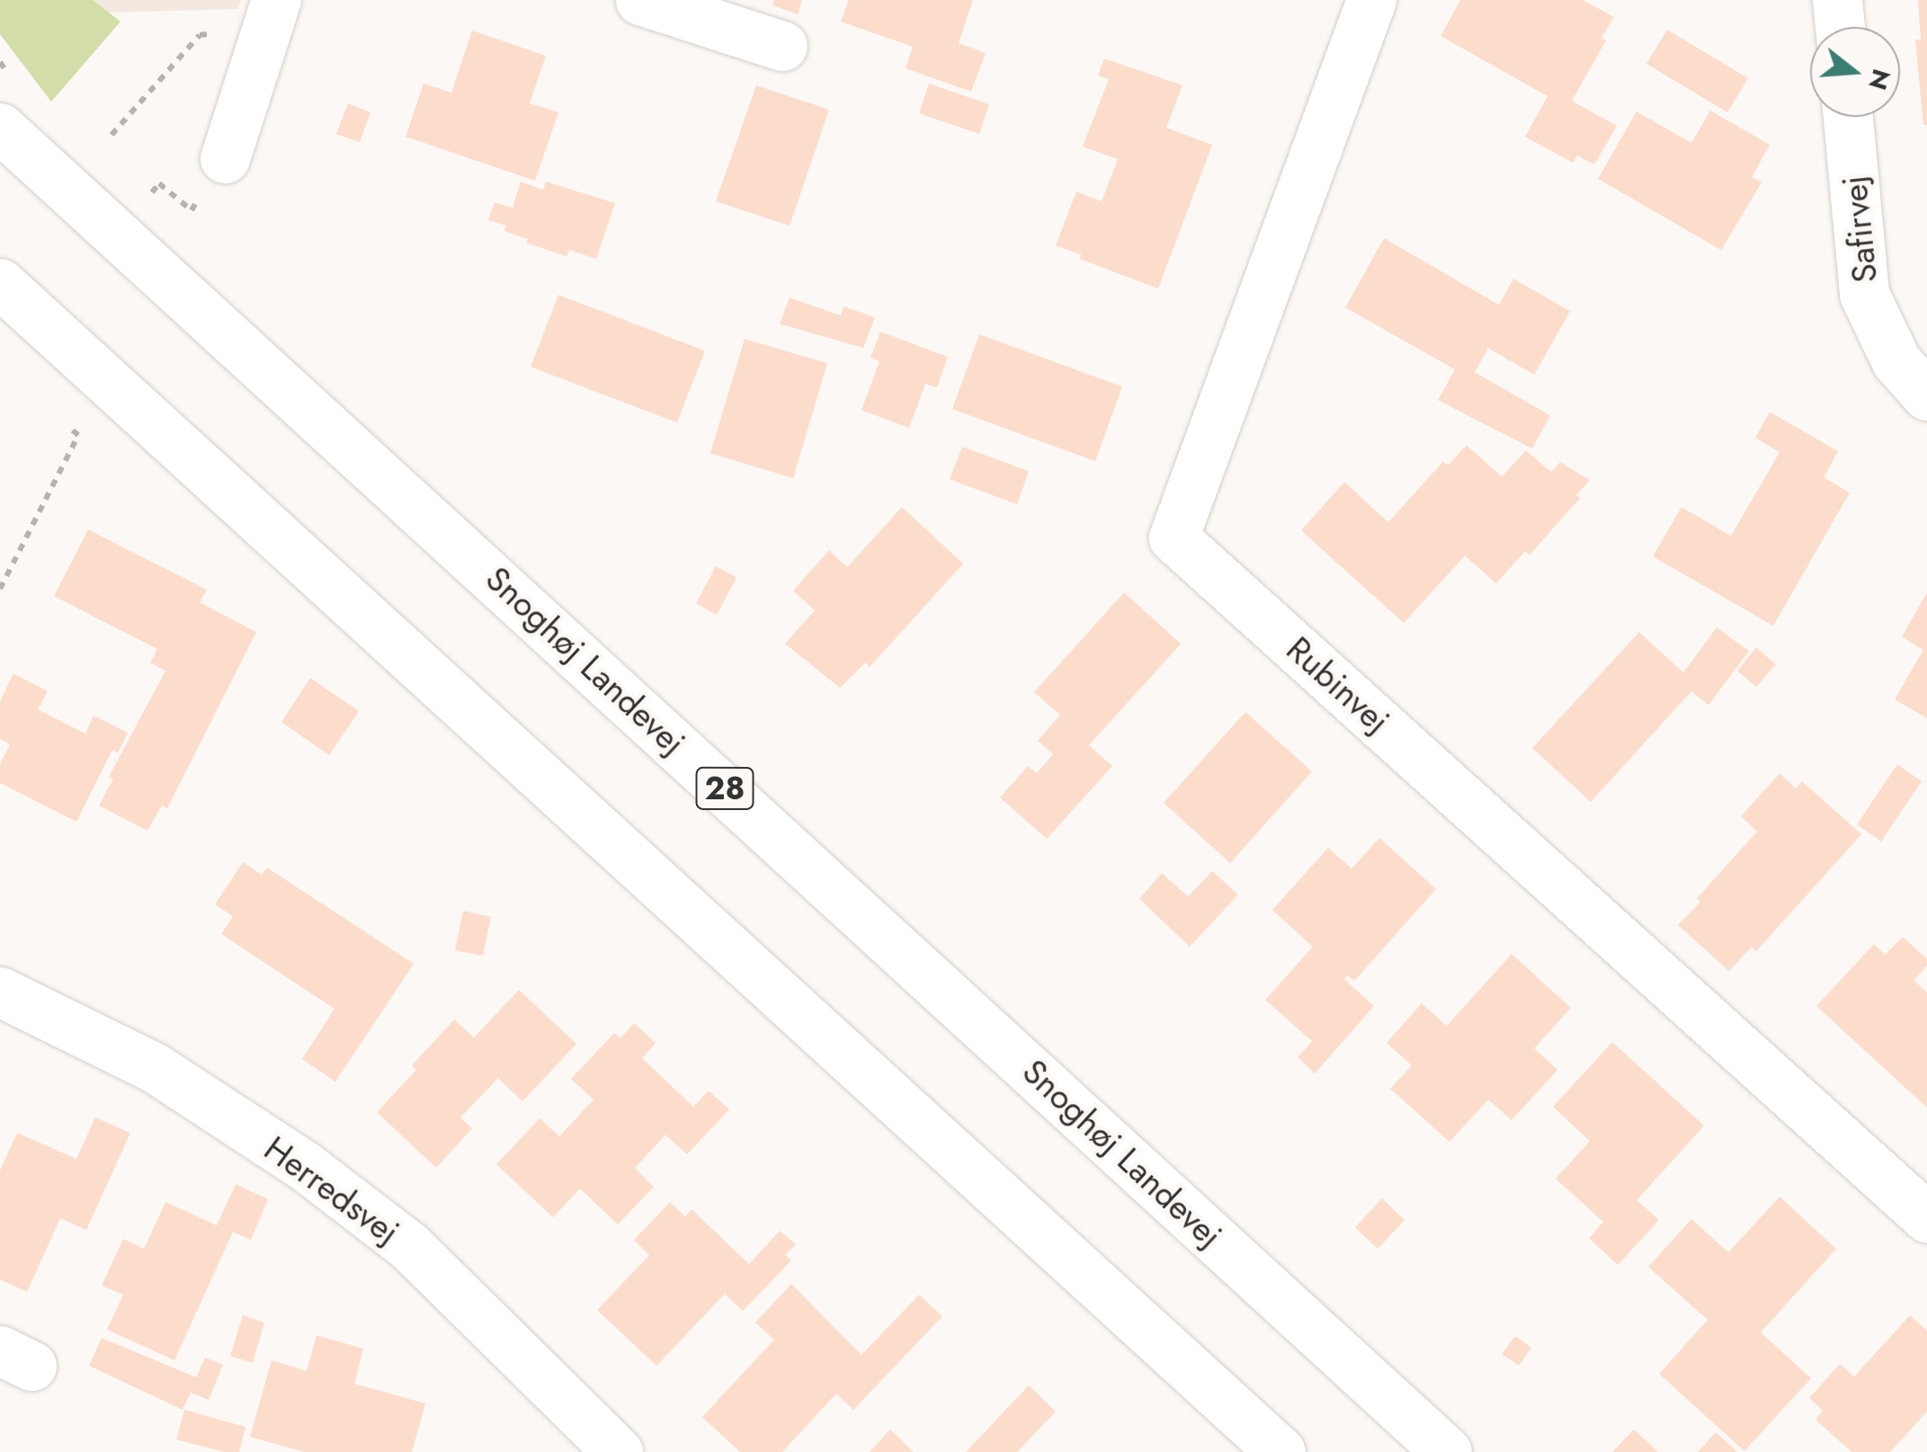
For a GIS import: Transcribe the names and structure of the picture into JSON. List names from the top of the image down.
{
  "streets": {
    "main road": [
      "Safirvej",
      "Snoghøj Landevej",
      "Rubinvej",
      "28",
      "Herredsvej"
    ]
  },
  "north": "right"
}
